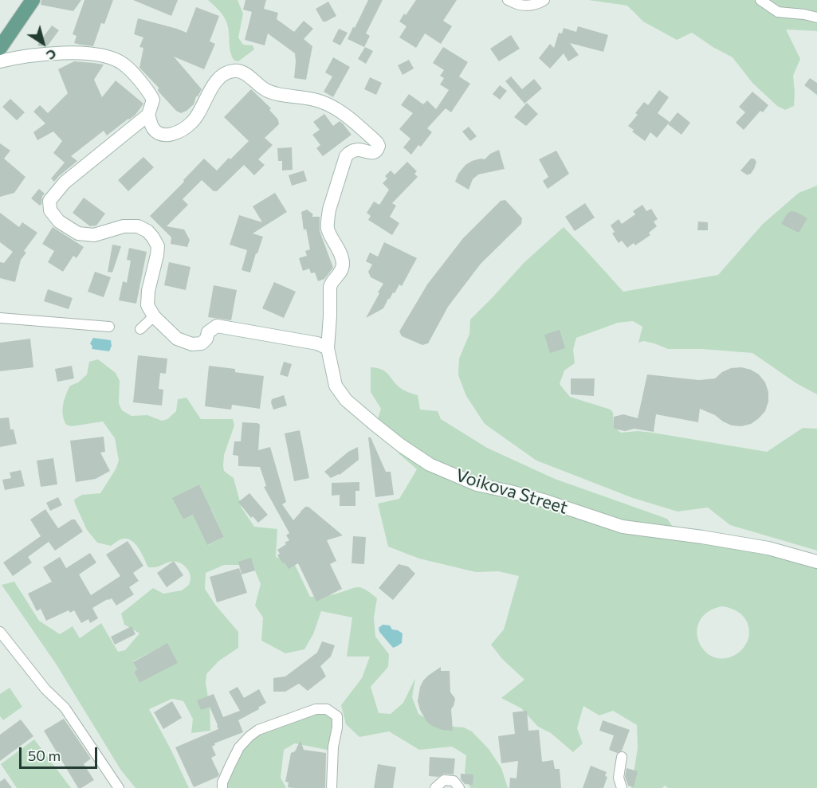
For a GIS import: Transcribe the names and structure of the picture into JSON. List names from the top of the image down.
{
  "streets": {
    "street": ["Voikova Street"]
  },
  "scale_bar": "50 m",
  "north": "bottom right"
}
